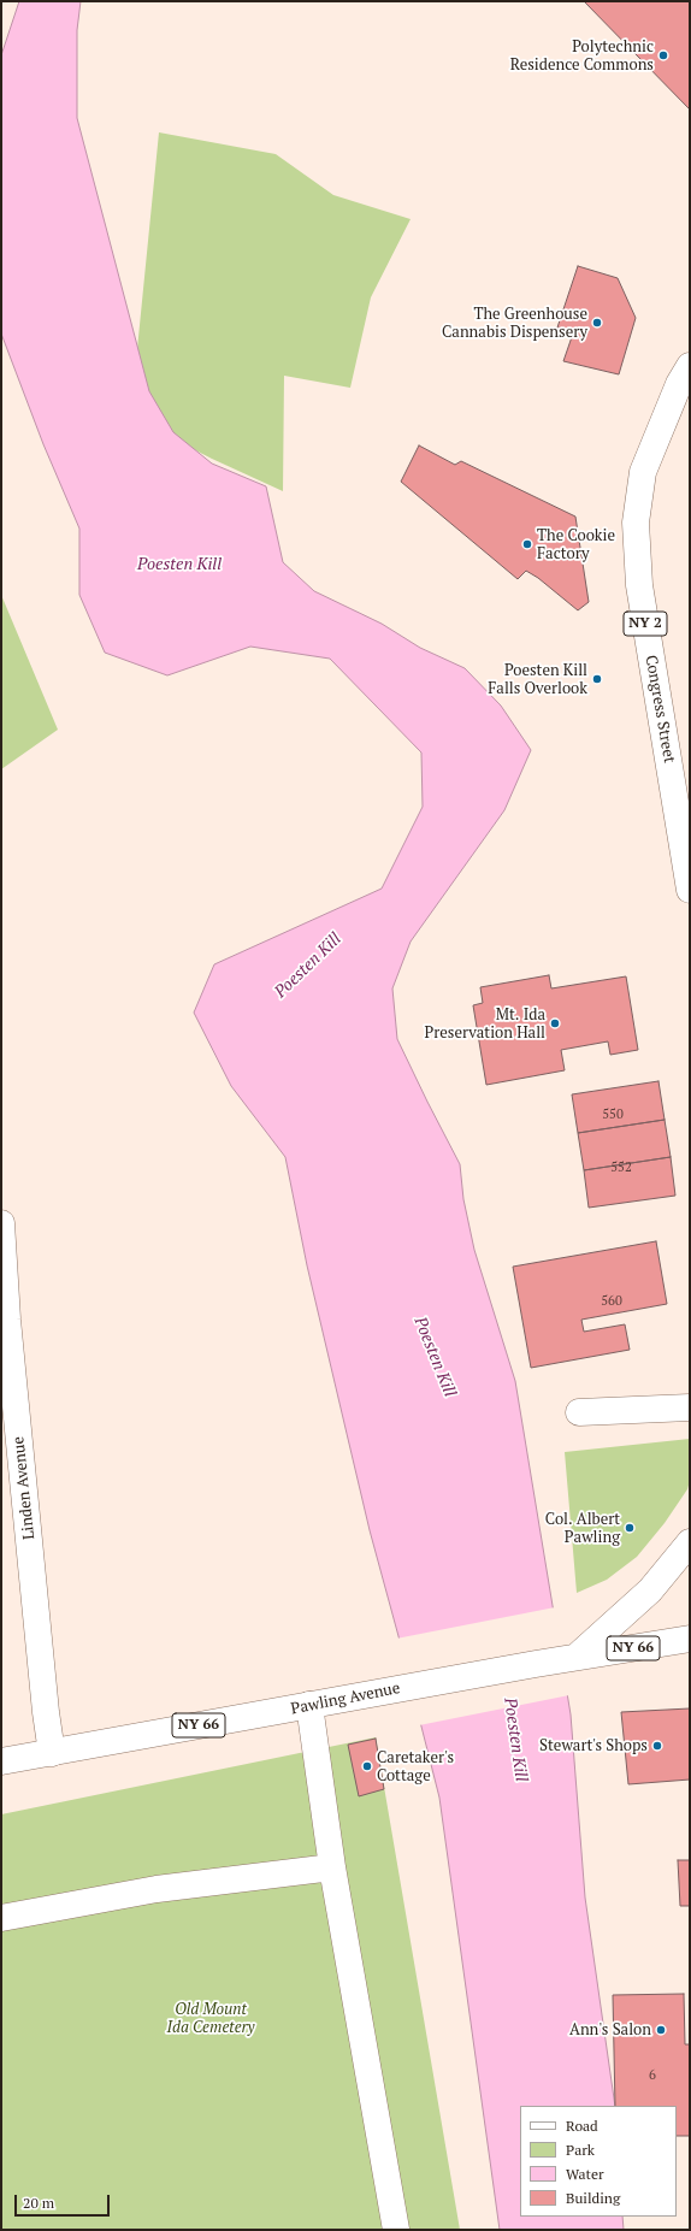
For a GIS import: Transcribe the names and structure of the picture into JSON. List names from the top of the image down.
{
  "streets": {
    "main road": [
      "NY 2",
      "Congress Street",
      "Linden Avenue",
      "NY 66",
      "Pawling Avenue"
    ]
  },
  "crossings": [
    ["Linden Avenue", "Pawling Avenue"]
  ],
  "water": ["Poesten Kill"],
  "parks": ["Old Mount Ida Cemetery"],
  "places": [
    "Polytechnic Residence Commons",
    "The Greenhouse Cannabis Dispensery",
    "The Cookie Factory",
    "Poesten Kill Falls Overlook",
    "Mt. Ida Preservation Hall",
    "Col. Albert Pawling",
    "Stewart's Shops",
    "Caretaker's Cottage",
    "Ann's Salon"
  ],
  "house_numbers": [
    "550",
    "552",
    "560",
    "6"
  ],
  "legend": [
    "Road",
    "Park",
    "Water",
    "Building"
  ],
  "scale_bar": "20 m"
}
